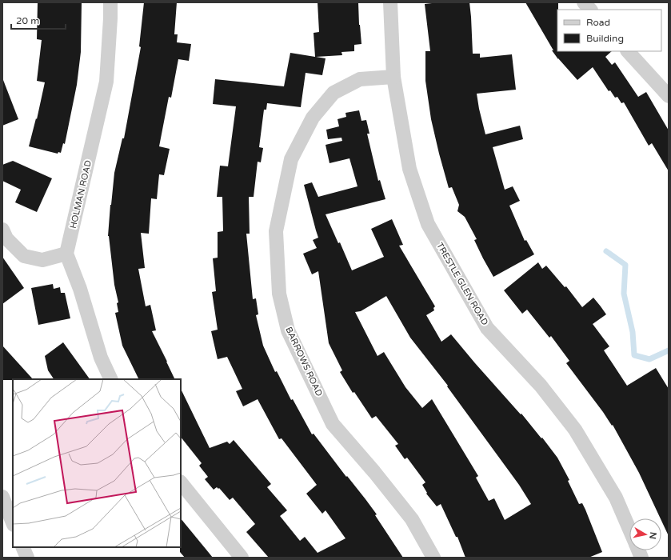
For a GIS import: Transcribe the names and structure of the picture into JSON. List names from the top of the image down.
{
  "streets": {
    "street": ["HOLMAN ROAD", "TRESTLE GLEN ROAD", "BARROWS ROAD"]
  },
  "crossings": [
    ["TRESTLE GLEN ROAD", "BARROWS ROAD"]
  ],
  "legend": ["Road", "Building"],
  "scale_bar": "20 m",
  "north": "right"
}
